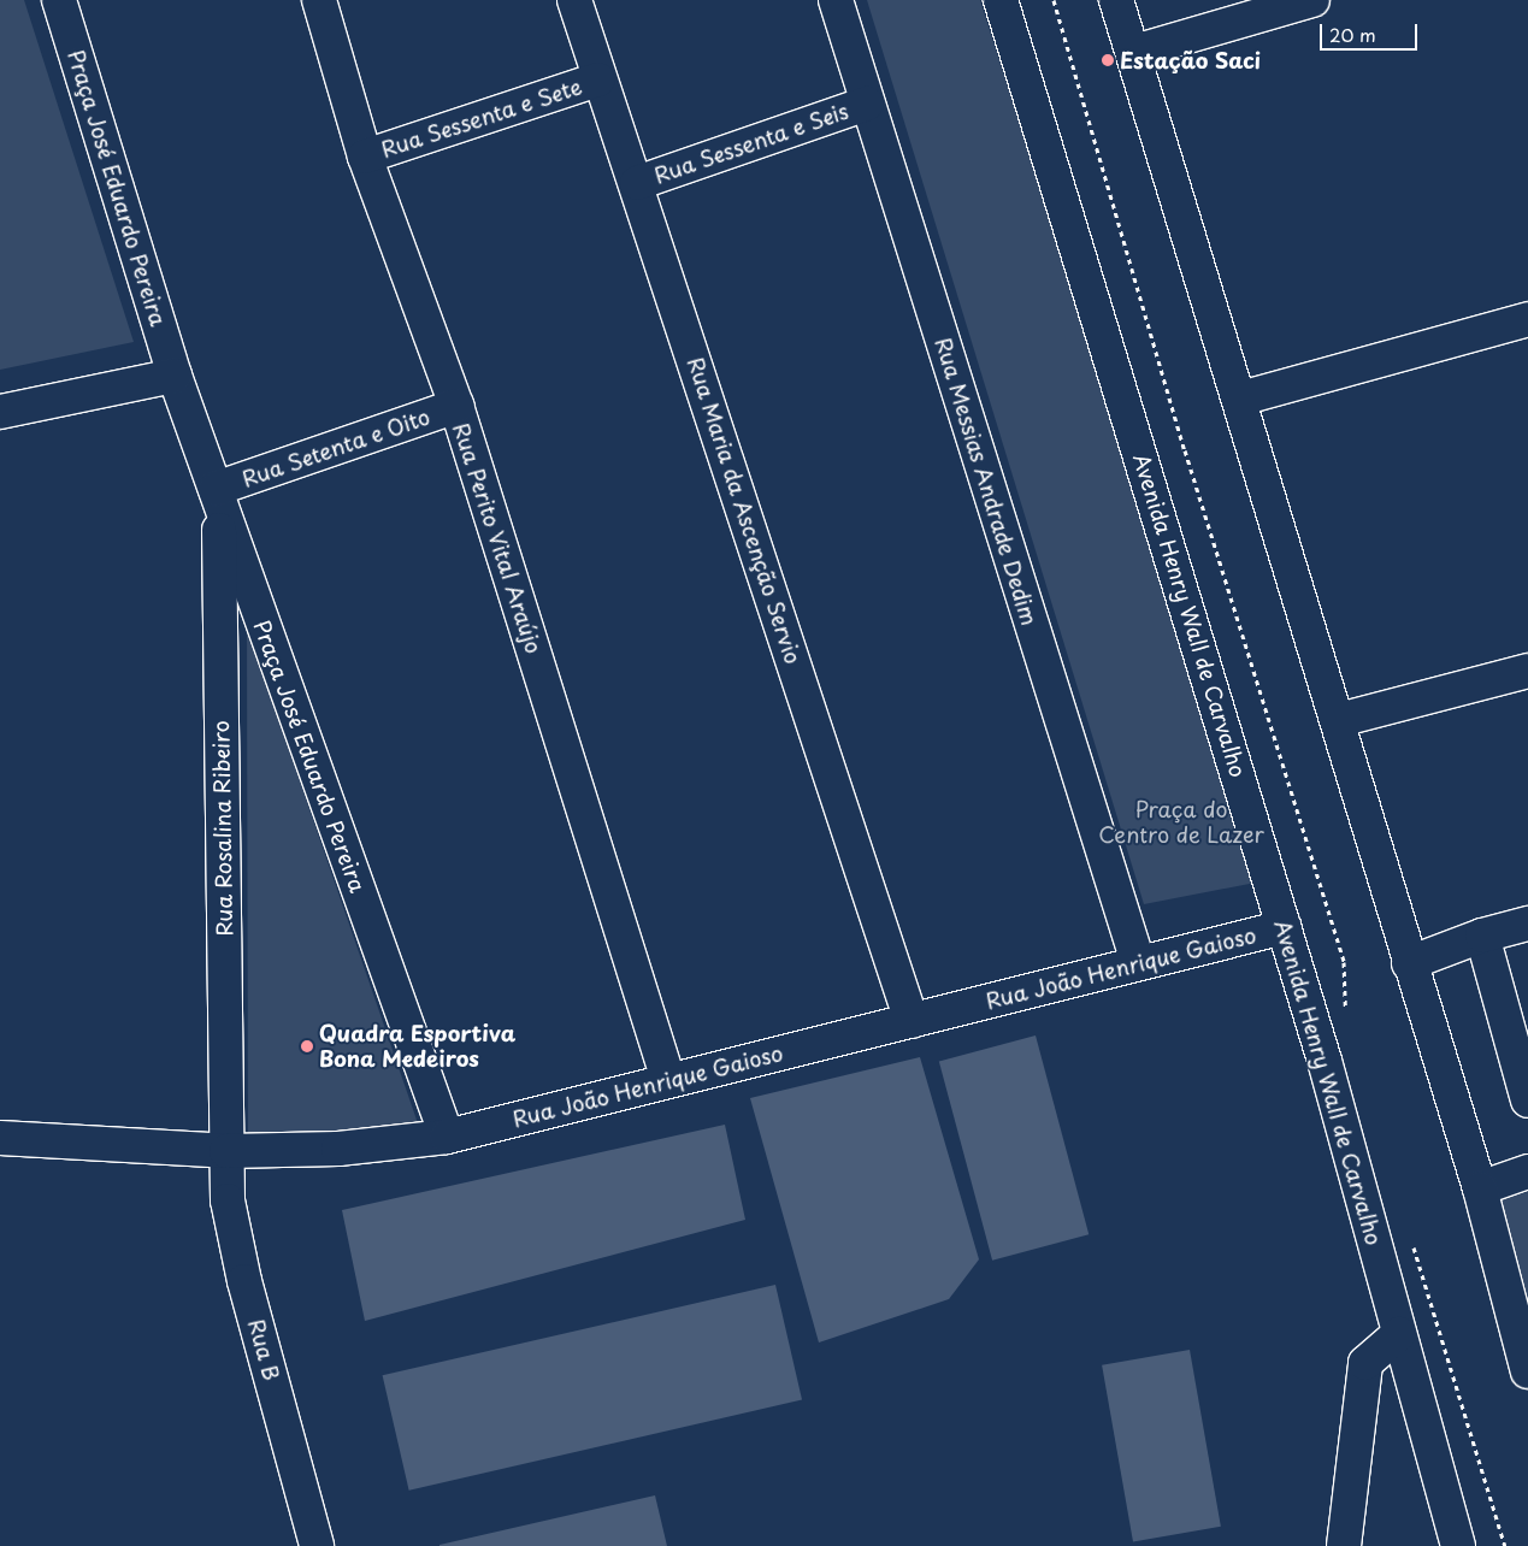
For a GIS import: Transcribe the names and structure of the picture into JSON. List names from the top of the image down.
{
  "streets": {
    "street": [
      "Rua Sessenta e Sete",
      "Rua Sessenta e Seis",
      "Praça José Eduardo Pereira",
      "Rua Setenta e Oito",
      "Rua Messias Andrade Dedim",
      "Rua Maria da Ascenção Servio",
      "Rua Perito Vital Araújo",
      "Avenida Henry Wall de Carvalho",
      "Rua Rosalina Ribeiro",
      "Rua João Henrique Gaioso",
      "Rua B"
    ]
  },
  "crossings": [
    ["Rua Sessenta e Sete", "Rua Maria da Ascenção Servio"],
    ["Rua Sessenta e Sete", "Rua Perito Vital Araújo"],
    ["Rua Sessenta e Seis", "Rua Messias Andrade Dedim"],
    ["Rua Sessenta e Seis", "Rua Maria da Ascenção Servio"],
    ["Praça José Eduardo Pereira", "Rua Setenta e Oito"],
    ["Praça José Eduardo Pereira", "Rua Rosalina Ribeiro"],
    ["Praça José Eduardo Pereira", "Rua João Henrique Gaioso"],
    ["Rua Setenta e Oito", "Rua Perito Vital Araújo"],
    ["Rua Setenta e Oito", "Rua Rosalina Ribeiro"],
    ["Rua Messias Andrade Dedim", "Rua João Henrique Gaioso"],
    ["Rua Maria da Ascenção Servio", "Rua João Henrique Gaioso"],
    ["Rua Perito Vital Araújo", "Rua João Henrique Gaioso"],
    ["Avenida Henry Wall de Carvalho", "Rua João Henrique Gaioso"],
    ["Rua Rosalina Ribeiro", "Rua João Henrique Gaioso"],
    ["Rua Rosalina Ribeiro", "Rua B"],
    ["Rua João Henrique Gaioso", "Rua B"]
  ],
  "parks": ["Praça do Centro de Lazer"],
  "places": ["Estação Saci", "Quadra Esportiva Bona Medeiros"],
  "scale_bar": "20 m"
}
